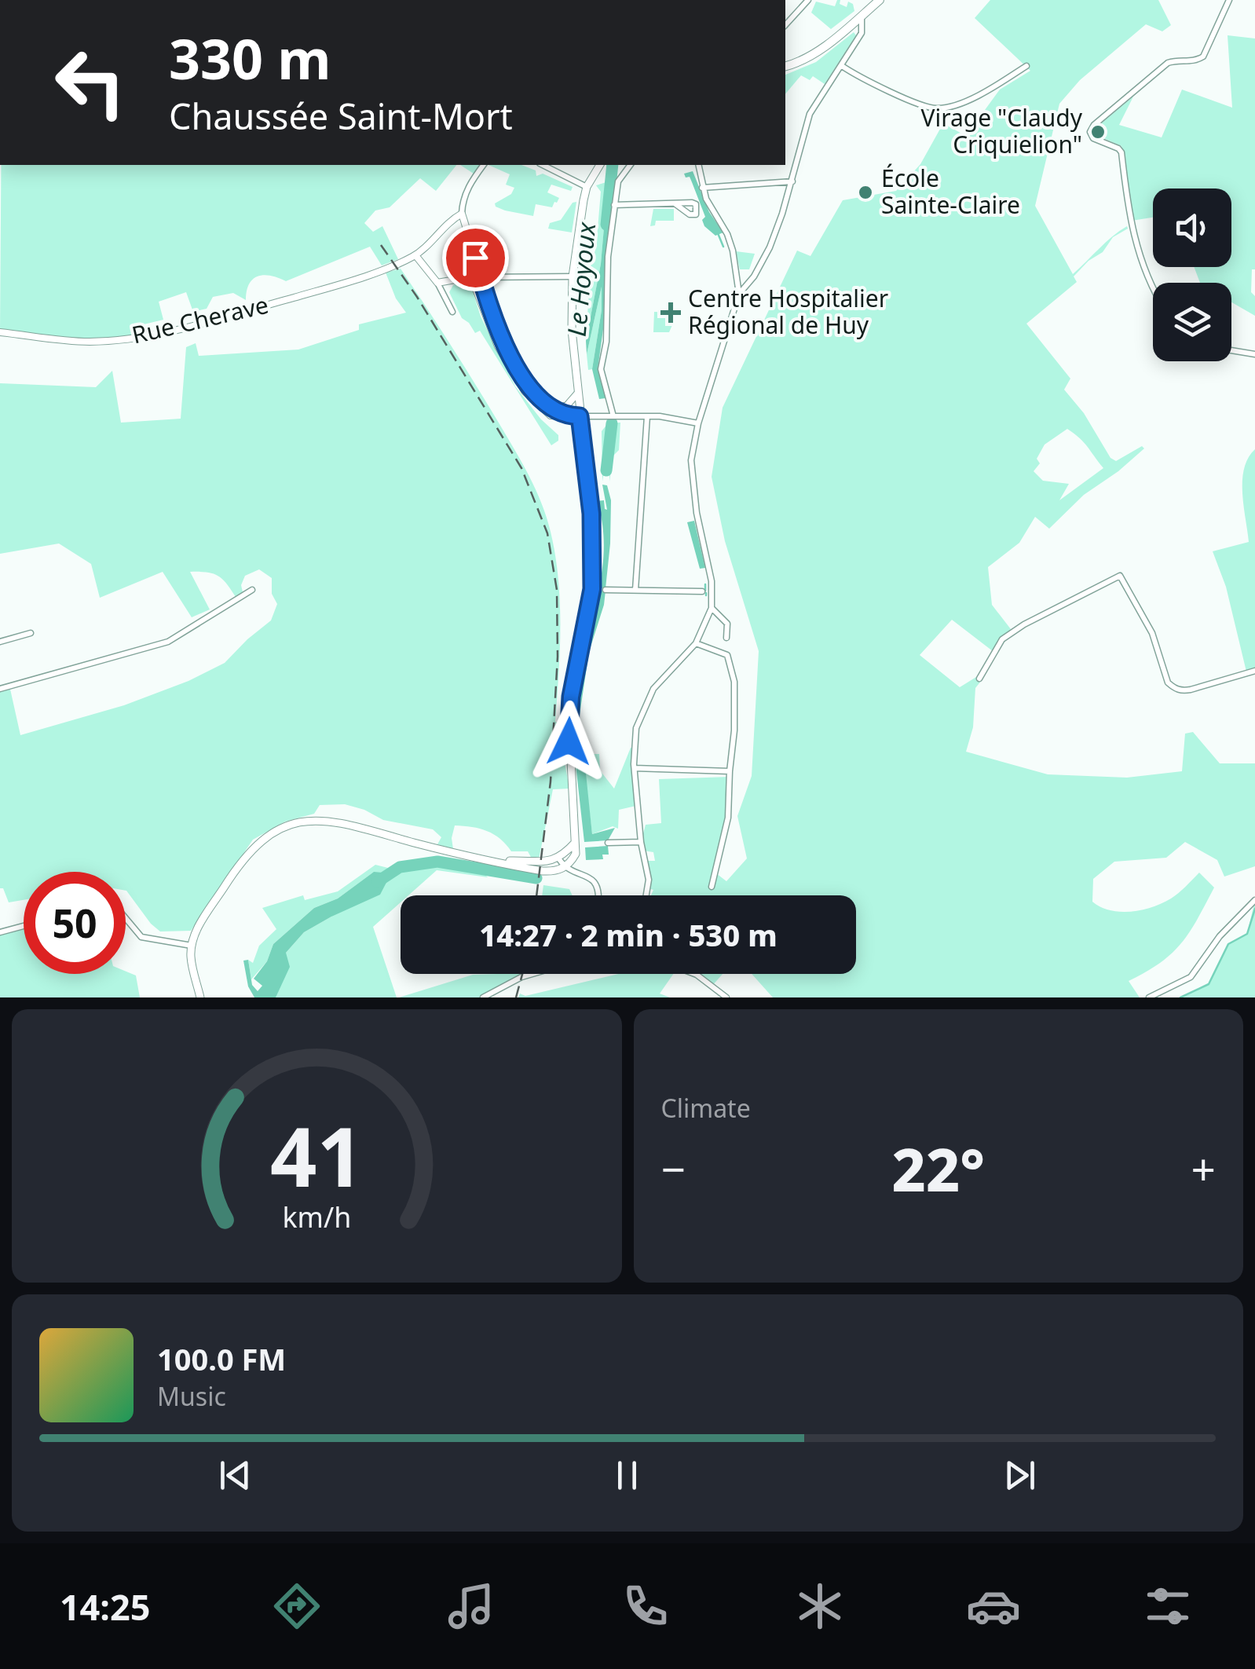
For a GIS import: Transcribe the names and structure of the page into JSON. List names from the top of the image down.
{
  "streets": {
    "street": ["Rue Cherave"]
  },
  "water": ["Le Hoyoux"],
  "places": {
    "other": ["Virage \"Claudy Criquielion\"", "École Sainte-Claire"],
    "health": ["Centre Hospitalier Régional de Huy"]
  },
  "page": {
    "turn": ["330 m", "Chaussée Saint-Mort"],
    "limit": "50",
    "trip": "14:27 · 2 min · 530 m",
    "tile": "Climate",
    "heat": ["−", "22°", "+"],
    "song": ["100.0 FM", "Music"],
    "tabs": "14:25",
    "gauge": ["41", "km/h"]
  }
}
